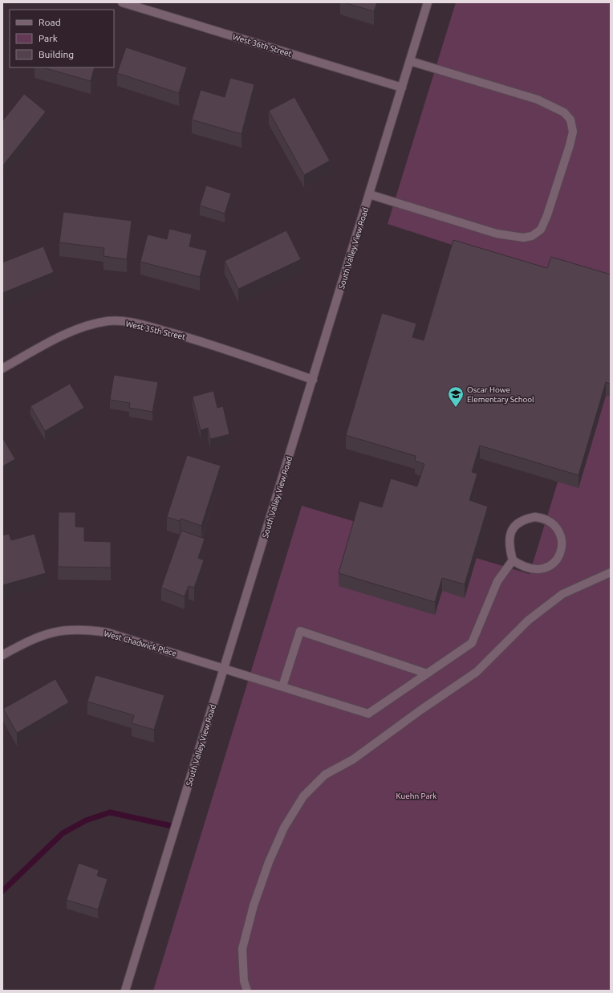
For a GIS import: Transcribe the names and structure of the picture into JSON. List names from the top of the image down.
{
  "streets": {
    "street": [
      "West 36th Street",
      "South Valley View Road",
      "West 35th Street",
      "West Chadwick Place"
    ]
  },
  "crossings": [
    ["West 36th Street", "South Valley View Road"],
    ["South Valley View Road", "West 35th Street"],
    ["South Valley View Road", "West Chadwick Place"]
  ],
  "parks": ["Kuehn Park"],
  "places": {
    "school or university": ["Oscar Howe Elementary School"]
  },
  "legend": ["Road", "Park", "Building"]
}
